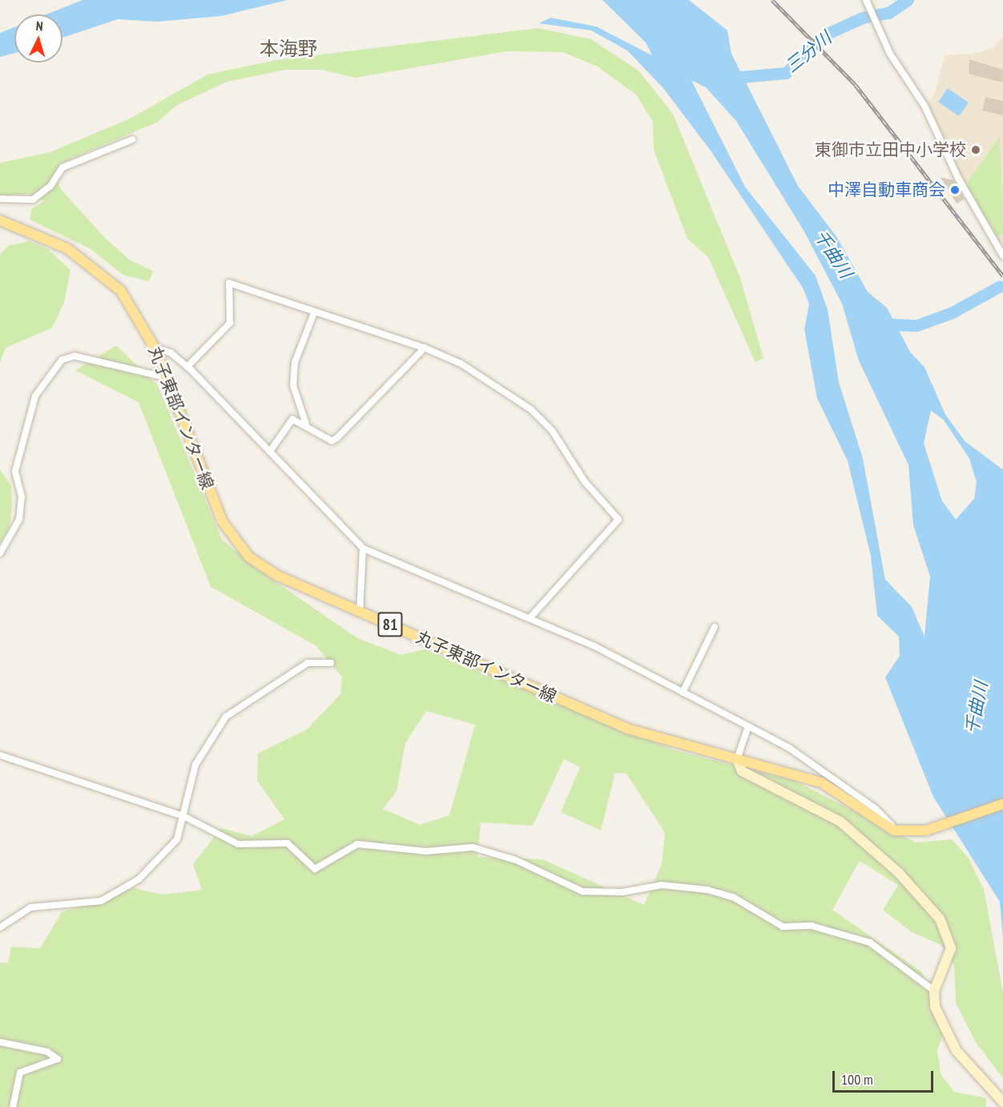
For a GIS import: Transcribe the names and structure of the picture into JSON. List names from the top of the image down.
{
  "streets": {
    "main road": ["丸子東部インター線", "81"]
  },
  "districts": ["本海野"],
  "water": ["三分川", "千曲川"],
  "places": ["東御市立田中小学校", "中澤自動車商会"],
  "scale_bar": "100 m",
  "north": "top"
}
